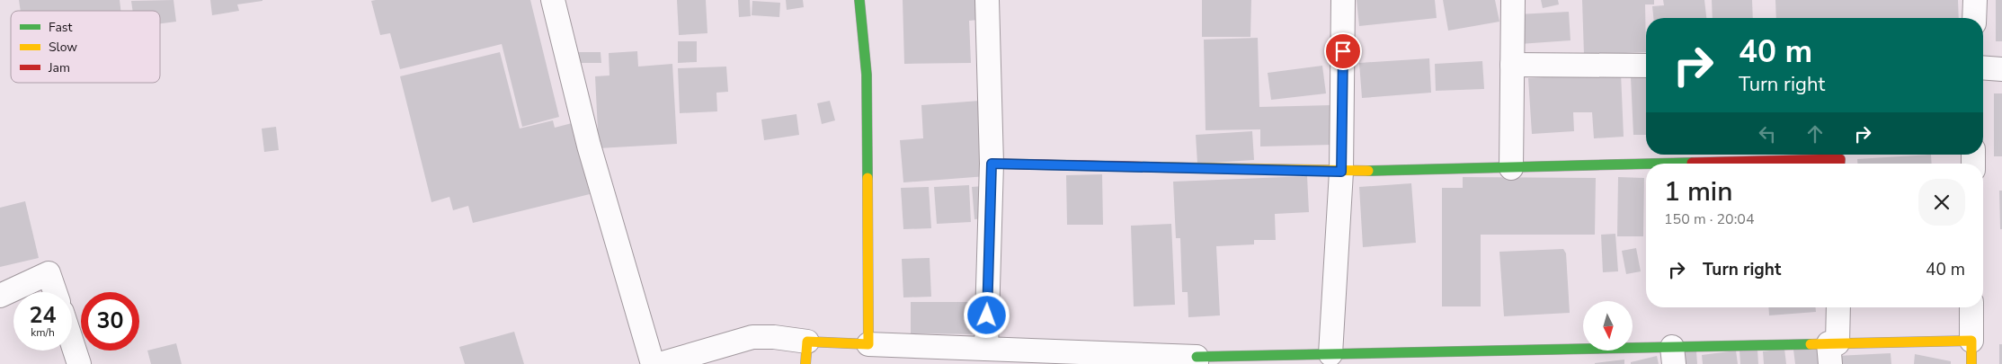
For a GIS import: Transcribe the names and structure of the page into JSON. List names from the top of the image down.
{
  "legend": ["Fast", "Slow", "Jam"],
  "north": "bottom",
  "page": {
    "turn": ["40 m", "Turn right"],
    "heading": ["1 min", "150 m · 20:04"],
    "list": [
      {
        "name": "Turn right",
        "value": "40 m"
      }
    ],
    "speed": "24 km/h",
    "limit": "30"
  }
}
